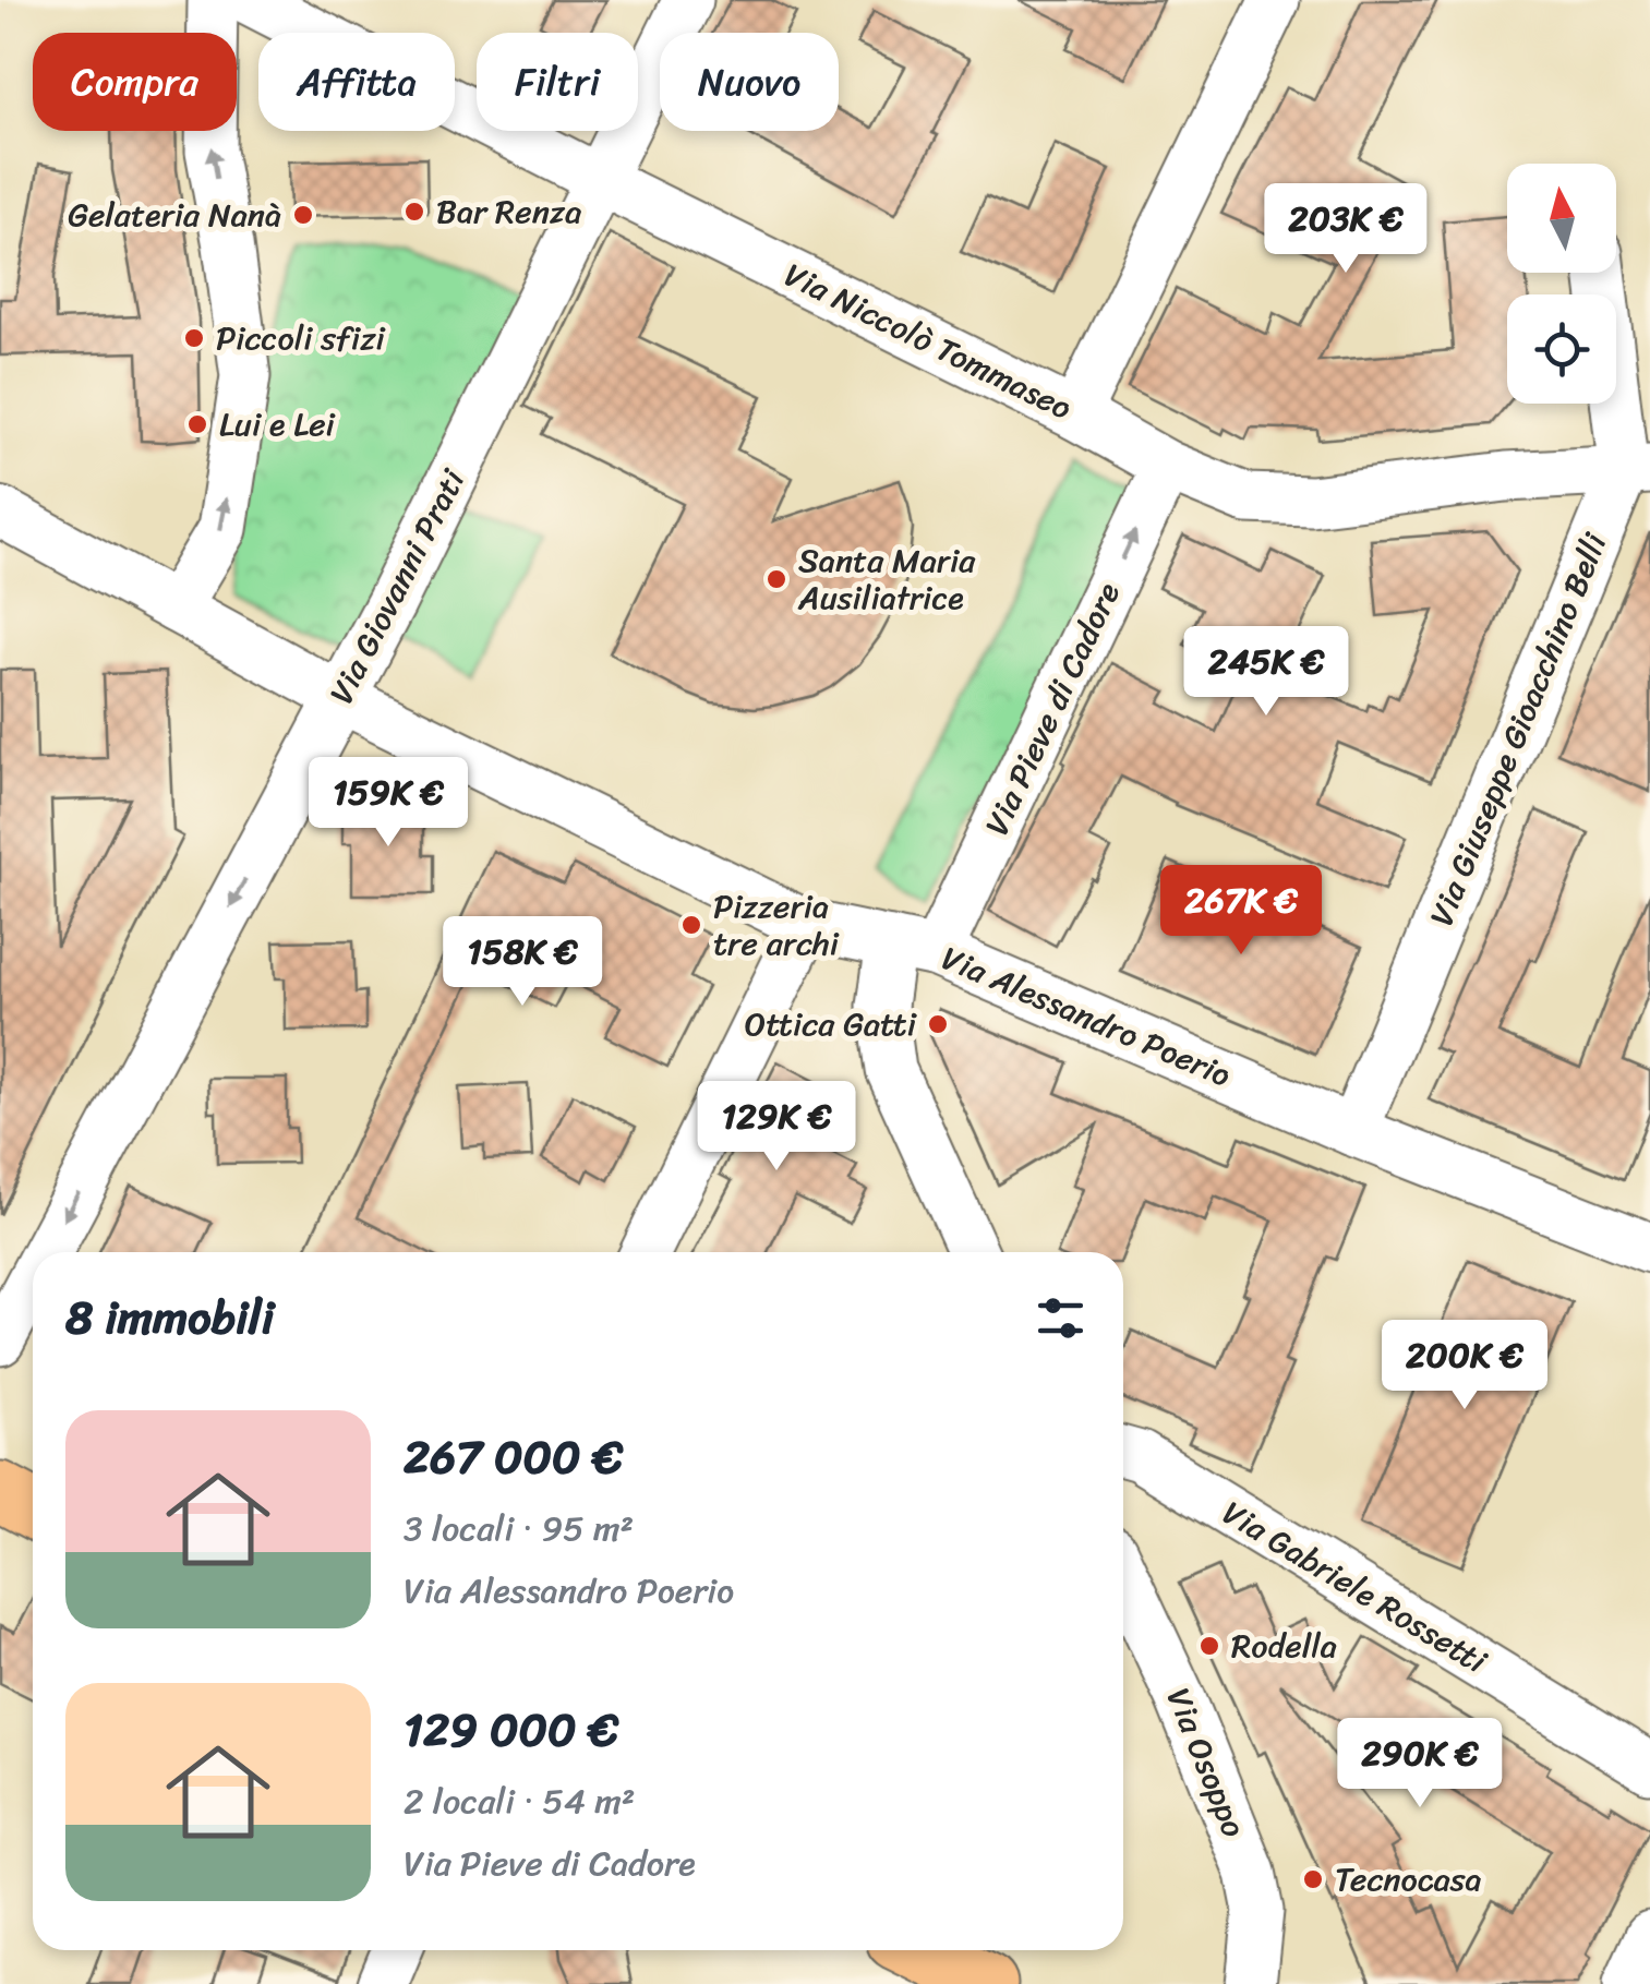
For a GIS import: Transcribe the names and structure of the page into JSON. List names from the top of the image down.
{
  "streets": {
    "street": [
      "Via Niccolò Tommaseo",
      "Via Giovanni Prati",
      "Via Pieve di Cadore",
      "Via Giuseppe Gioacchino Belli",
      "Via Alessandro Poerio",
      "Via Gabriele Rossetti",
      "Via Osoppo"
    ]
  },
  "crossings": [
    ["Via Niccolò Tommaseo", "Via Giovanni Prati"],
    ["Via Niccolò Tommaseo", "Via Pieve di Cadore"],
    ["Via Niccolò Tommaseo", "Via Giuseppe Gioacchino Belli"],
    ["Via Giovanni Prati", "Via Alessandro Poerio"],
    ["Via Pieve di Cadore", "Via Alessandro Poerio"],
    ["Via Giuseppe Gioacchino Belli", "Via Alessandro Poerio"]
  ],
  "one_way": ["Via Giovanni Prati", "Via Pieve di Cadore"],
  "places": [
    "Bar Renza",
    "Gelateria Nanà",
    "Piccoli sfizi",
    "Lui e Lei",
    "Santa Maria Ausiliatrice",
    "Pizzeria tre archi",
    "Ottica Gatti",
    "Rodella",
    "Tecnocasa"
  ],
  "north": "top",
  "page": {
    "chip": [
      "Compra",
      "Affitta",
      "Filtri",
      "Nuovo"
    ],
    "price": [
      "203K €",
      "245K €",
      "159K €",
      "267K €",
      "158K €",
      "129K €",
      "200K €",
      "290K €"
    ],
    "heading": "8 immobili",
    "list": [
      {
        "name": "267 000 €",
        "note": "3 locali · 95 m² · Via Alessandro Poerio"
      },
      {
        "name": "129 000 €",
        "note": "2 locali · 54 m² · Via Pieve di Cadore"
      }
    ]
  }
}
